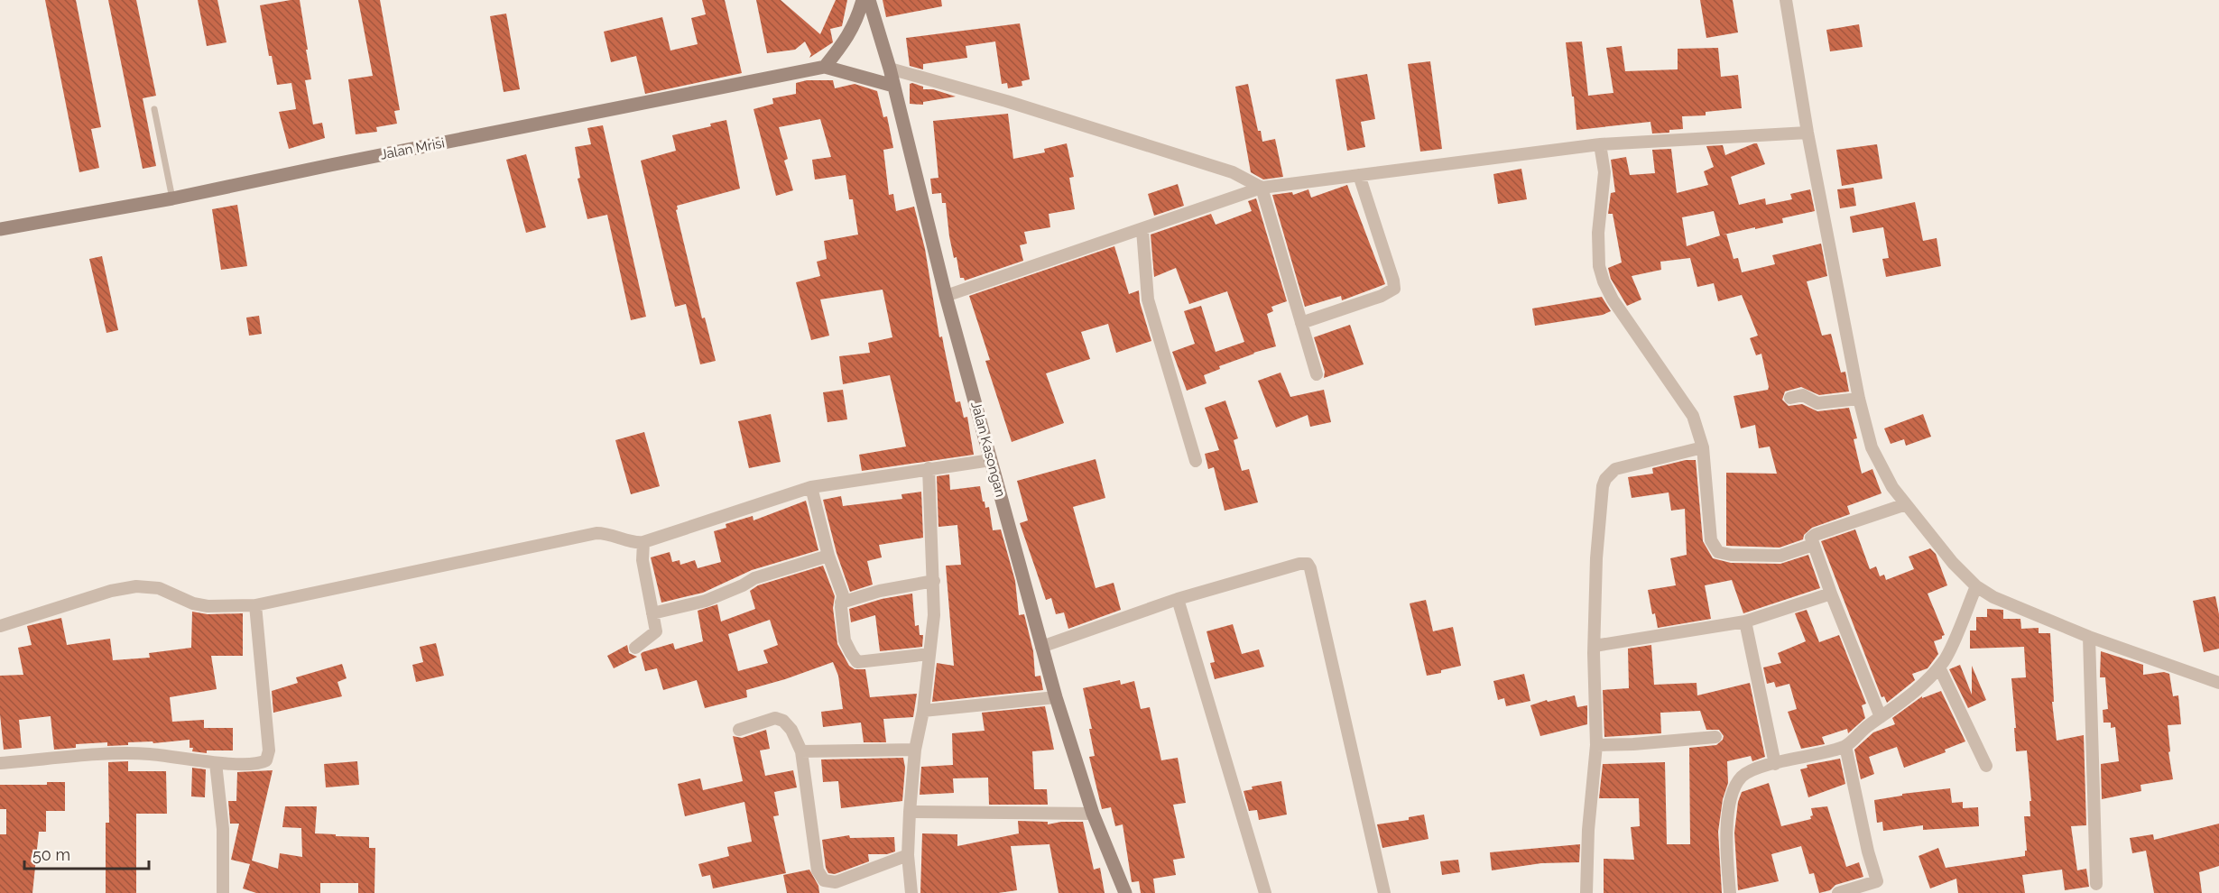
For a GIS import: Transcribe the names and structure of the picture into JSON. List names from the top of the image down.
{
  "streets": {
    "street": ["Jalan Mrisi", "Jalan Kasongan"]
  },
  "scale_bar": "50 m"
}
